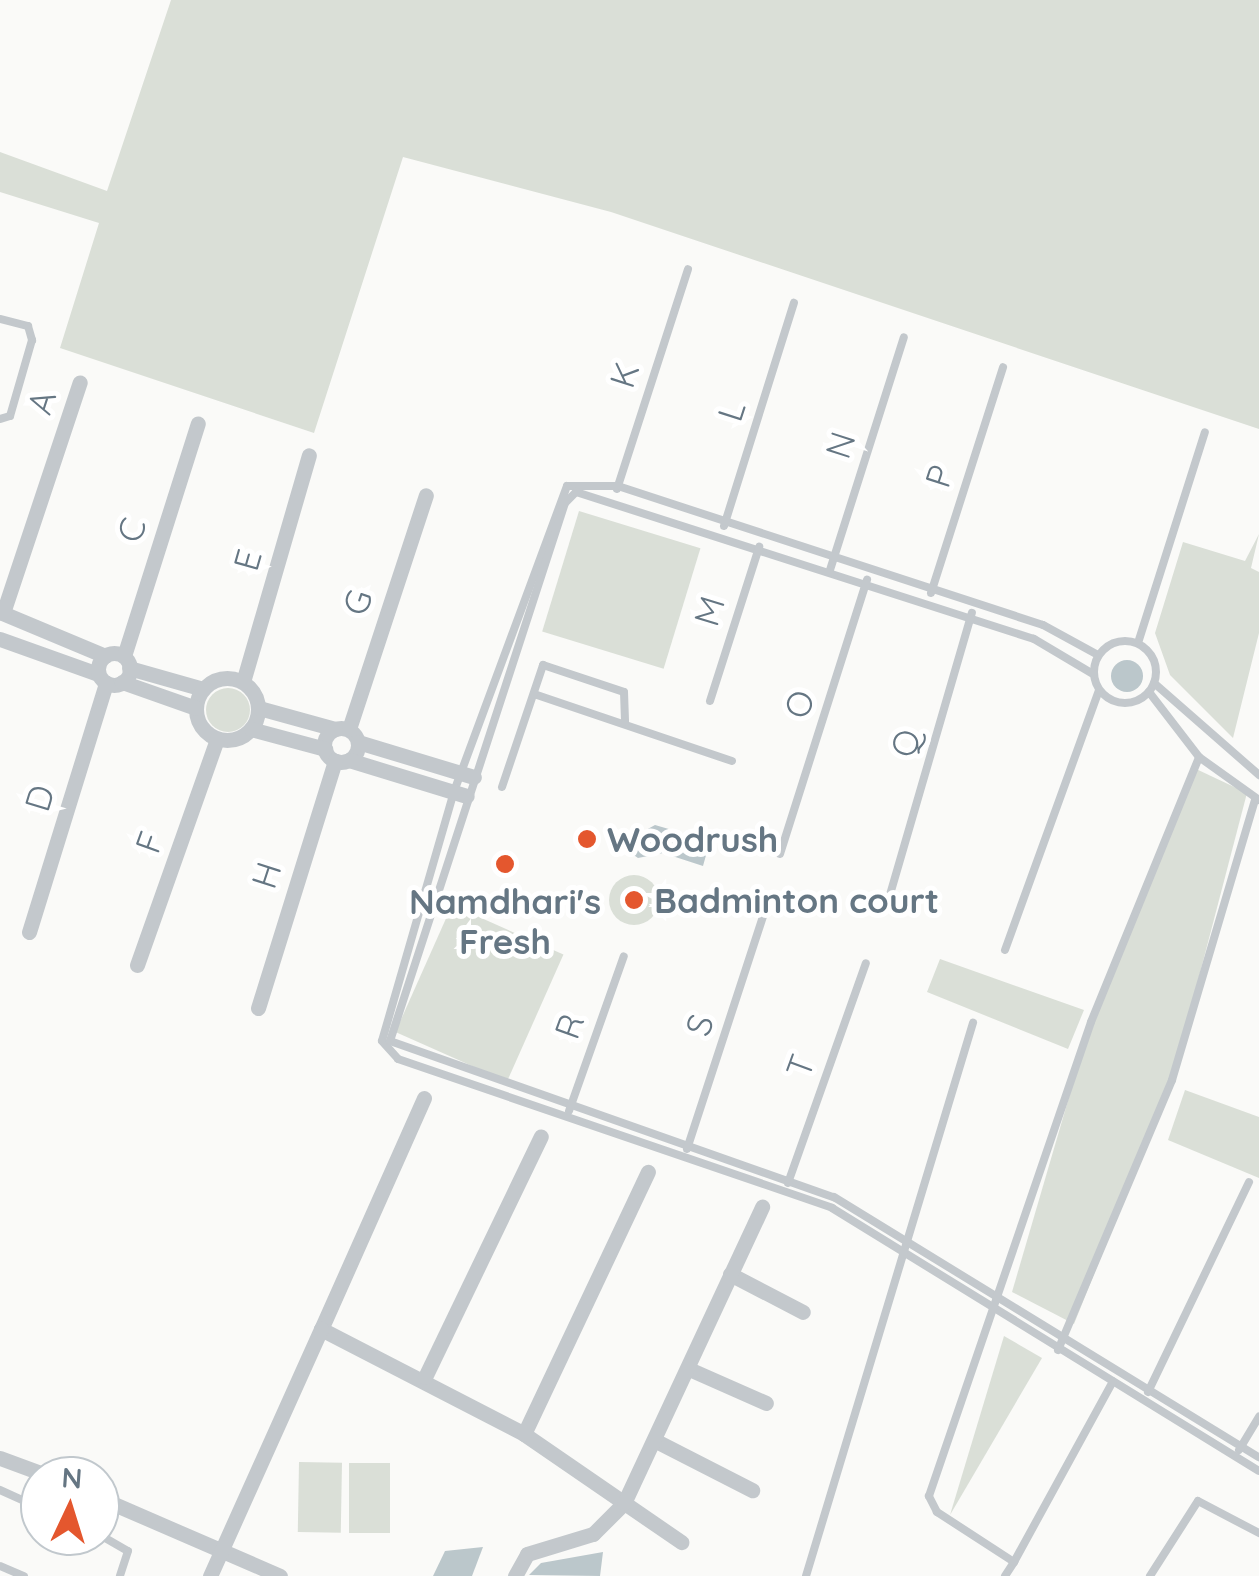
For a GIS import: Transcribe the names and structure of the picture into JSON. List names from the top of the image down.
{
  "streets": {
    "street": [
      "A",
      "C",
      "E",
      "G",
      "D",
      "F",
      "H"
    ],
    "lane": [
      "K",
      "L",
      "N",
      "P",
      "M",
      "O",
      "Q",
      "S",
      "R",
      "T"
    ]
  },
  "crossings": [
    ["C", "D"],
    ["E", "F"]
  ],
  "places": ["Woodrush", "Namdhari's Fresh", "Badminton court"],
  "north": "top"
}
